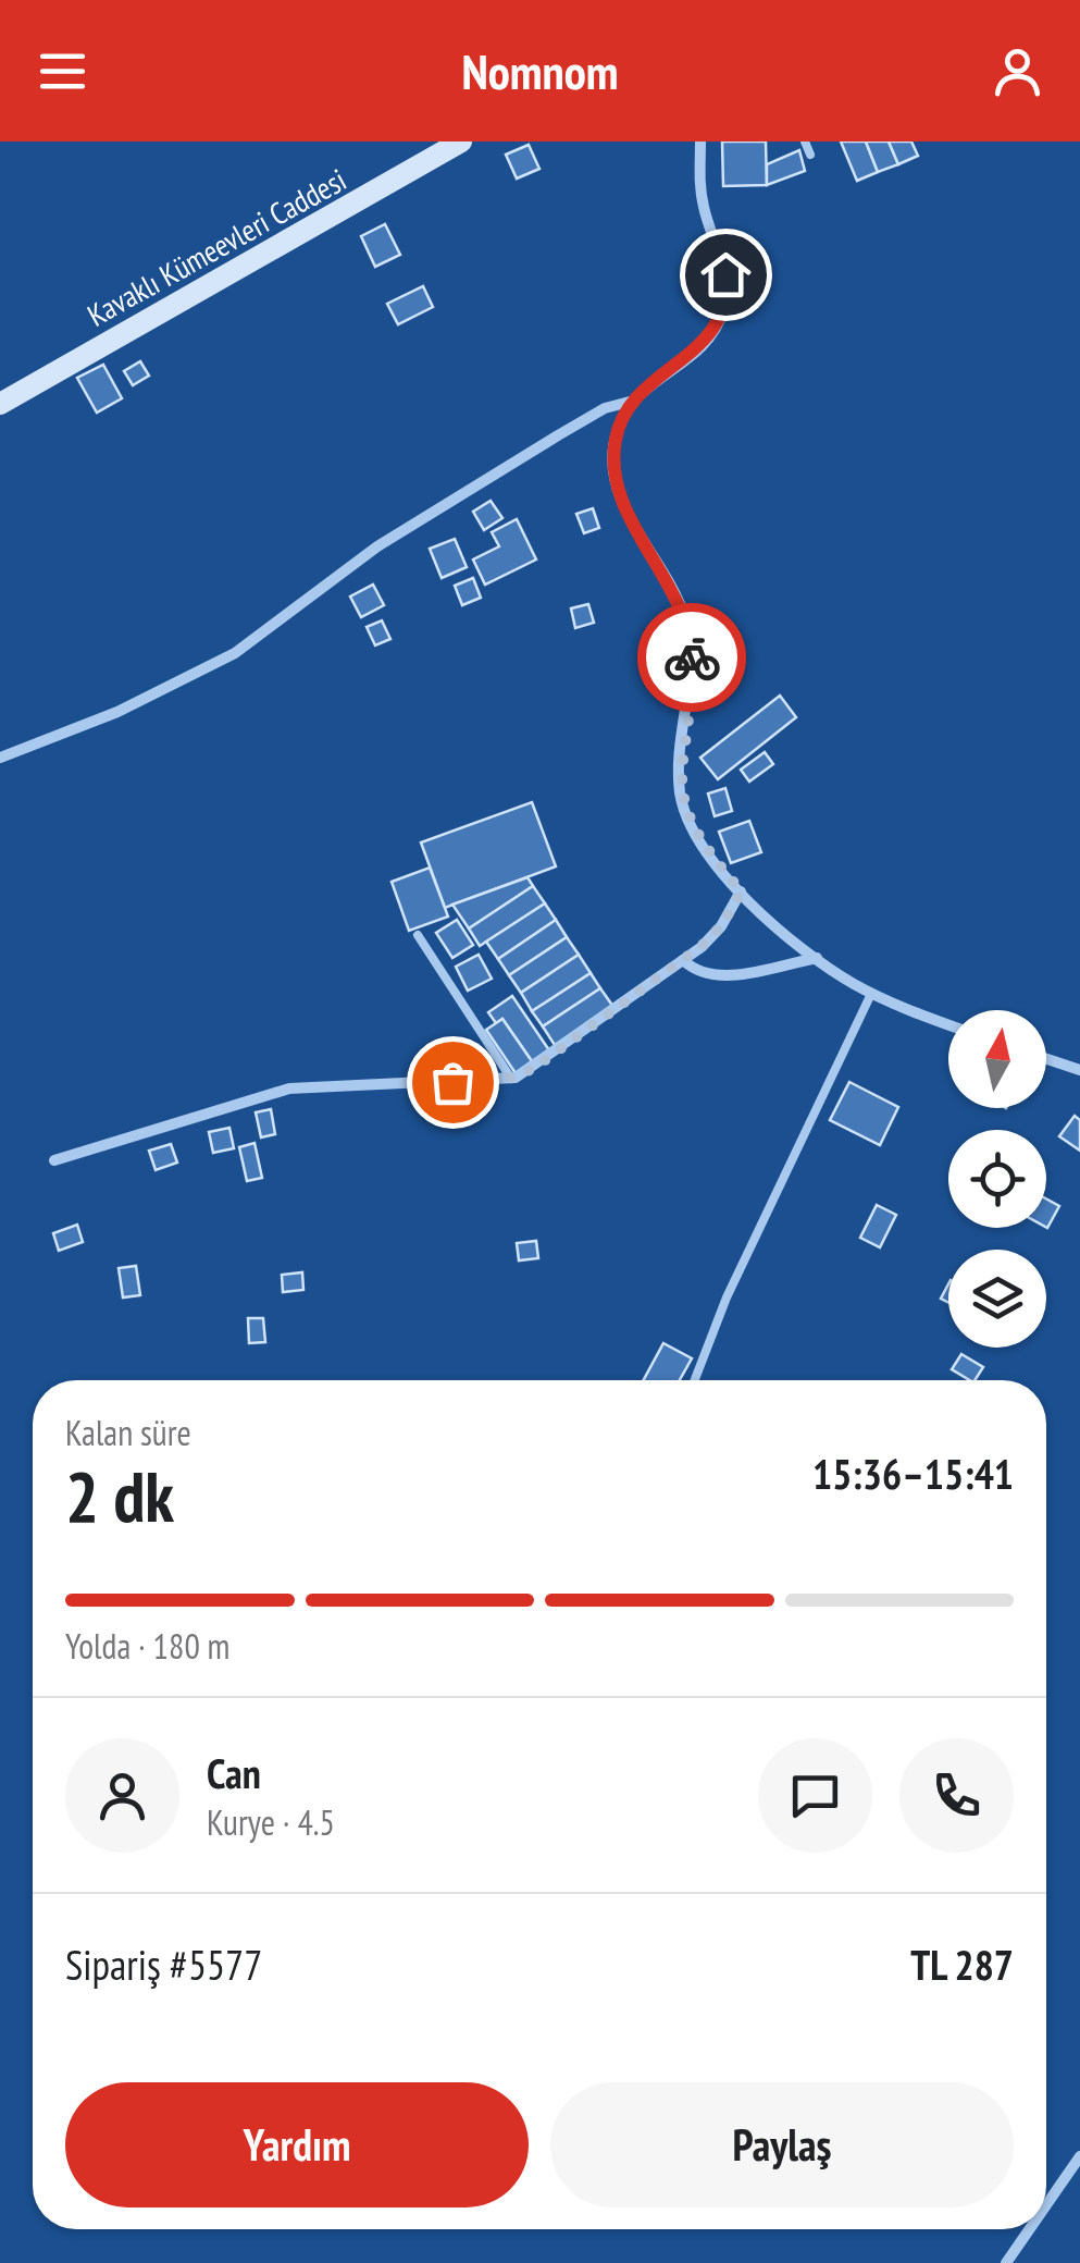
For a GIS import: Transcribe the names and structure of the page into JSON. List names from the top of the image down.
{
  "streets": {
    "street": ["Kavaklı Kümeevleri Caddesi"]
  },
  "north": "top",
  "page": {
    "header": "Nomnom",
    "heading": ["2 dk", "Kalan süre", "15:36–15:41"],
    "panel": [
      "Can",
      "Kurye · 4.5",
      "Sipariş #5577",
      "TL 287"
    ],
    "bar": "Yolda · 180 m",
    "buttons": ["Yardım", "Paylaş"]
  }
}
